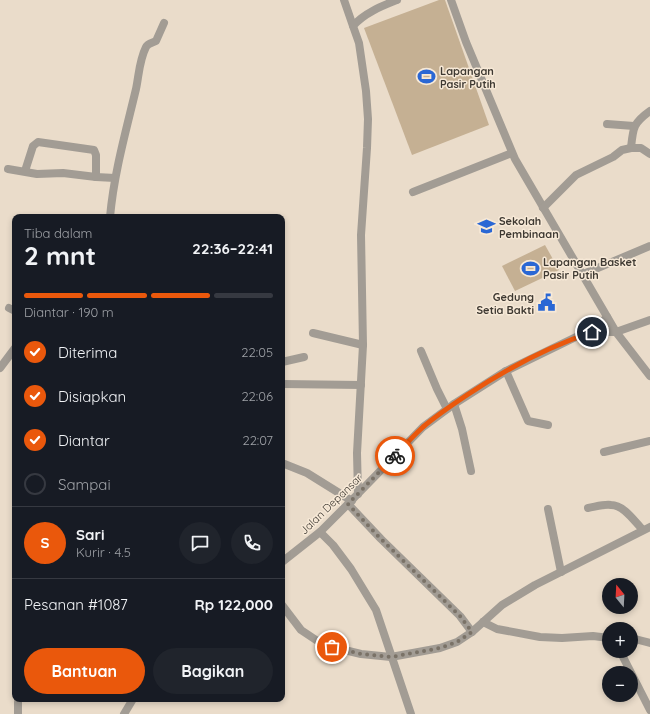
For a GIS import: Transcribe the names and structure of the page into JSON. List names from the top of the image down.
{
  "streets": {
    "street": ["Jalan Depansar"]
  },
  "places": {
    "sports": ["Lapangan Pasir Putih", "Lapangan Basket Pasir Putih"],
    "school or university": ["Sekolah Pembinaan"],
    "public building": ["Gedung Setia Bakti"]
  },
  "north": "top",
  "page": {
    "heading": ["2 mnt", "Tiba dalam", "22:36–22:41"],
    "panel": [
      "Sari",
      "Kurir · 4.5",
      "Pesanan #1087",
      "Rp 122,000"
    ],
    "bar": "Diantar · 190 m",
    "list": [
      ["Diterima", "22:05"],
      ["Disiapkan", "22:06"],
      ["Diantar", "22:07"],
      "Sampai"
    ],
    "round": "S",
    "map_buttons": ["+", "−"],
    "buttons": ["Bantuan", "Bagikan"]
  }
}
